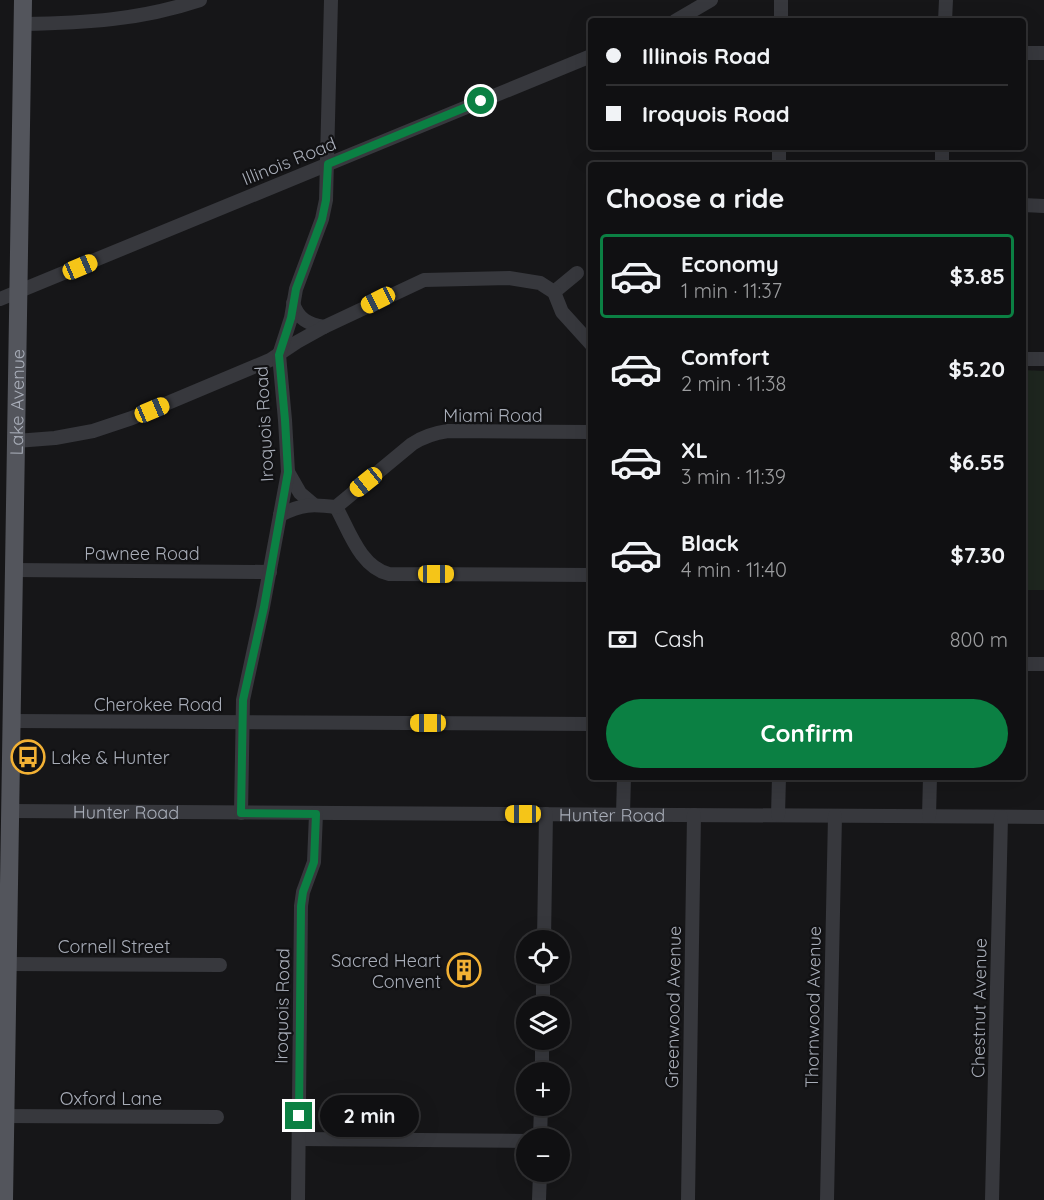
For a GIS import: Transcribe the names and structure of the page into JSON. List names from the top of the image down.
{
  "streets": {
    "main road": ["Lake Avenue"],
    "street": [
      "Illinois Road",
      "Miami Road",
      "Iroquois Road",
      "Pawnee Road",
      "Cherokee Road",
      "Hunter Road",
      "Cornell Street",
      "Greenwood Avenue",
      "Thornwood Avenue",
      "Chestnut Avenue",
      "Oxford Lane"
    ]
  },
  "crossings": [
    ["Illinois Road", "Lake Avenue"],
    ["Illinois Road", "Iroquois Road"],
    ["Lake Avenue", "Pawnee Road"],
    ["Lake Avenue", "Cherokee Road"],
    ["Lake Avenue", "Hunter Road"],
    ["Lake Avenue", "Cornell Street"],
    ["Lake Avenue", "Oxford Lane"],
    ["Iroquois Road", "Pawnee Road"],
    ["Iroquois Road", "Cherokee Road"],
    ["Iroquois Road", "Hunter Road"],
    ["Hunter Road", "Greenwood Avenue"],
    ["Hunter Road", "Thornwood Avenue"],
    ["Hunter Road", "Chestnut Avenue"]
  ],
  "places": {
    "bus stop": ["Lake & Hunter"],
    "building": ["Sacred Heart Convent"]
  },
  "page": {
    "banner": ["Illinois Road", "Iroquois Road"],
    "heading": "Choose a ride",
    "list": [
      {
        "name": "Economy",
        "note": "1 min · 11:37",
        "value": "$3.85"
      },
      {
        "name": "Comfort",
        "note": "2 min · 11:38",
        "value": "$5.20"
      },
      {
        "name": "XL",
        "note": "3 min · 11:39",
        "value": "$6.55"
      },
      {
        "name": "Black",
        "note": "4 min · 11:40",
        "value": "$7.30"
      }
    ],
    "pay": ["Cash", "800 m"],
    "buttons": "Confirm",
    "map_buttons": ["+", "−"],
    "bubble": "2 min"
  }
}
